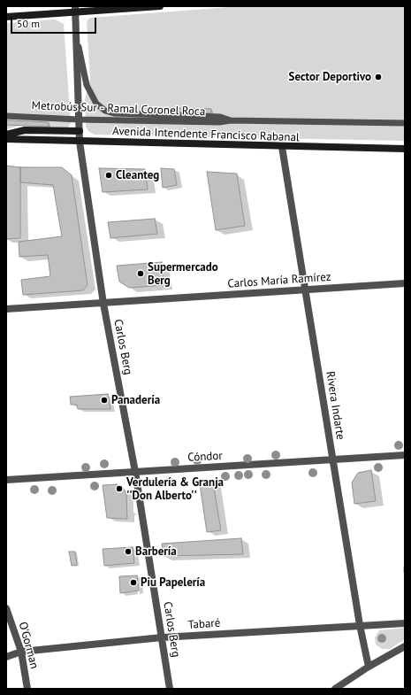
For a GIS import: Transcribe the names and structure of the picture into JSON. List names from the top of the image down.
{
  "streets": {
    "main road": ["Avenida Intendente Francisco Rabanal"],
    "street": [
      "Carlos María Ramírez",
      "Carlos Berg",
      "Rivera Indarte",
      "Cóndor",
      "Tabaré",
      "O'Gorman"
    ],
    "lane": ["Metrobús Sur - Ramal Coronel Roca"]
  },
  "crossings": [
    ["Metrobús Sur - Ramal Coronel Roca", "Carlos Berg"],
    ["Avenida Intendente Francisco Rabanal", "Carlos Berg"],
    ["Avenida Intendente Francisco Rabanal", "Rivera Indarte"],
    ["Carlos María Ramírez", "Carlos Berg"],
    ["Carlos María Ramírez", "Rivera Indarte"],
    ["Carlos Berg", "Cóndor"],
    ["Carlos Berg", "Tabaré"],
    ["Rivera Indarte", "Cóndor"],
    ["Rivera Indarte", "Tabaré"],
    ["Tabaré", "O'Gorman"]
  ],
  "places": [
    "Sector Deportivo",
    "Cleanteg",
    "Supermercado Berg",
    "Panadería",
    "Verdulería & Granja ''Don Alberto''",
    "Barbería",
    "Piu Papelería"
  ],
  "scale_bar": "50 m"
}
